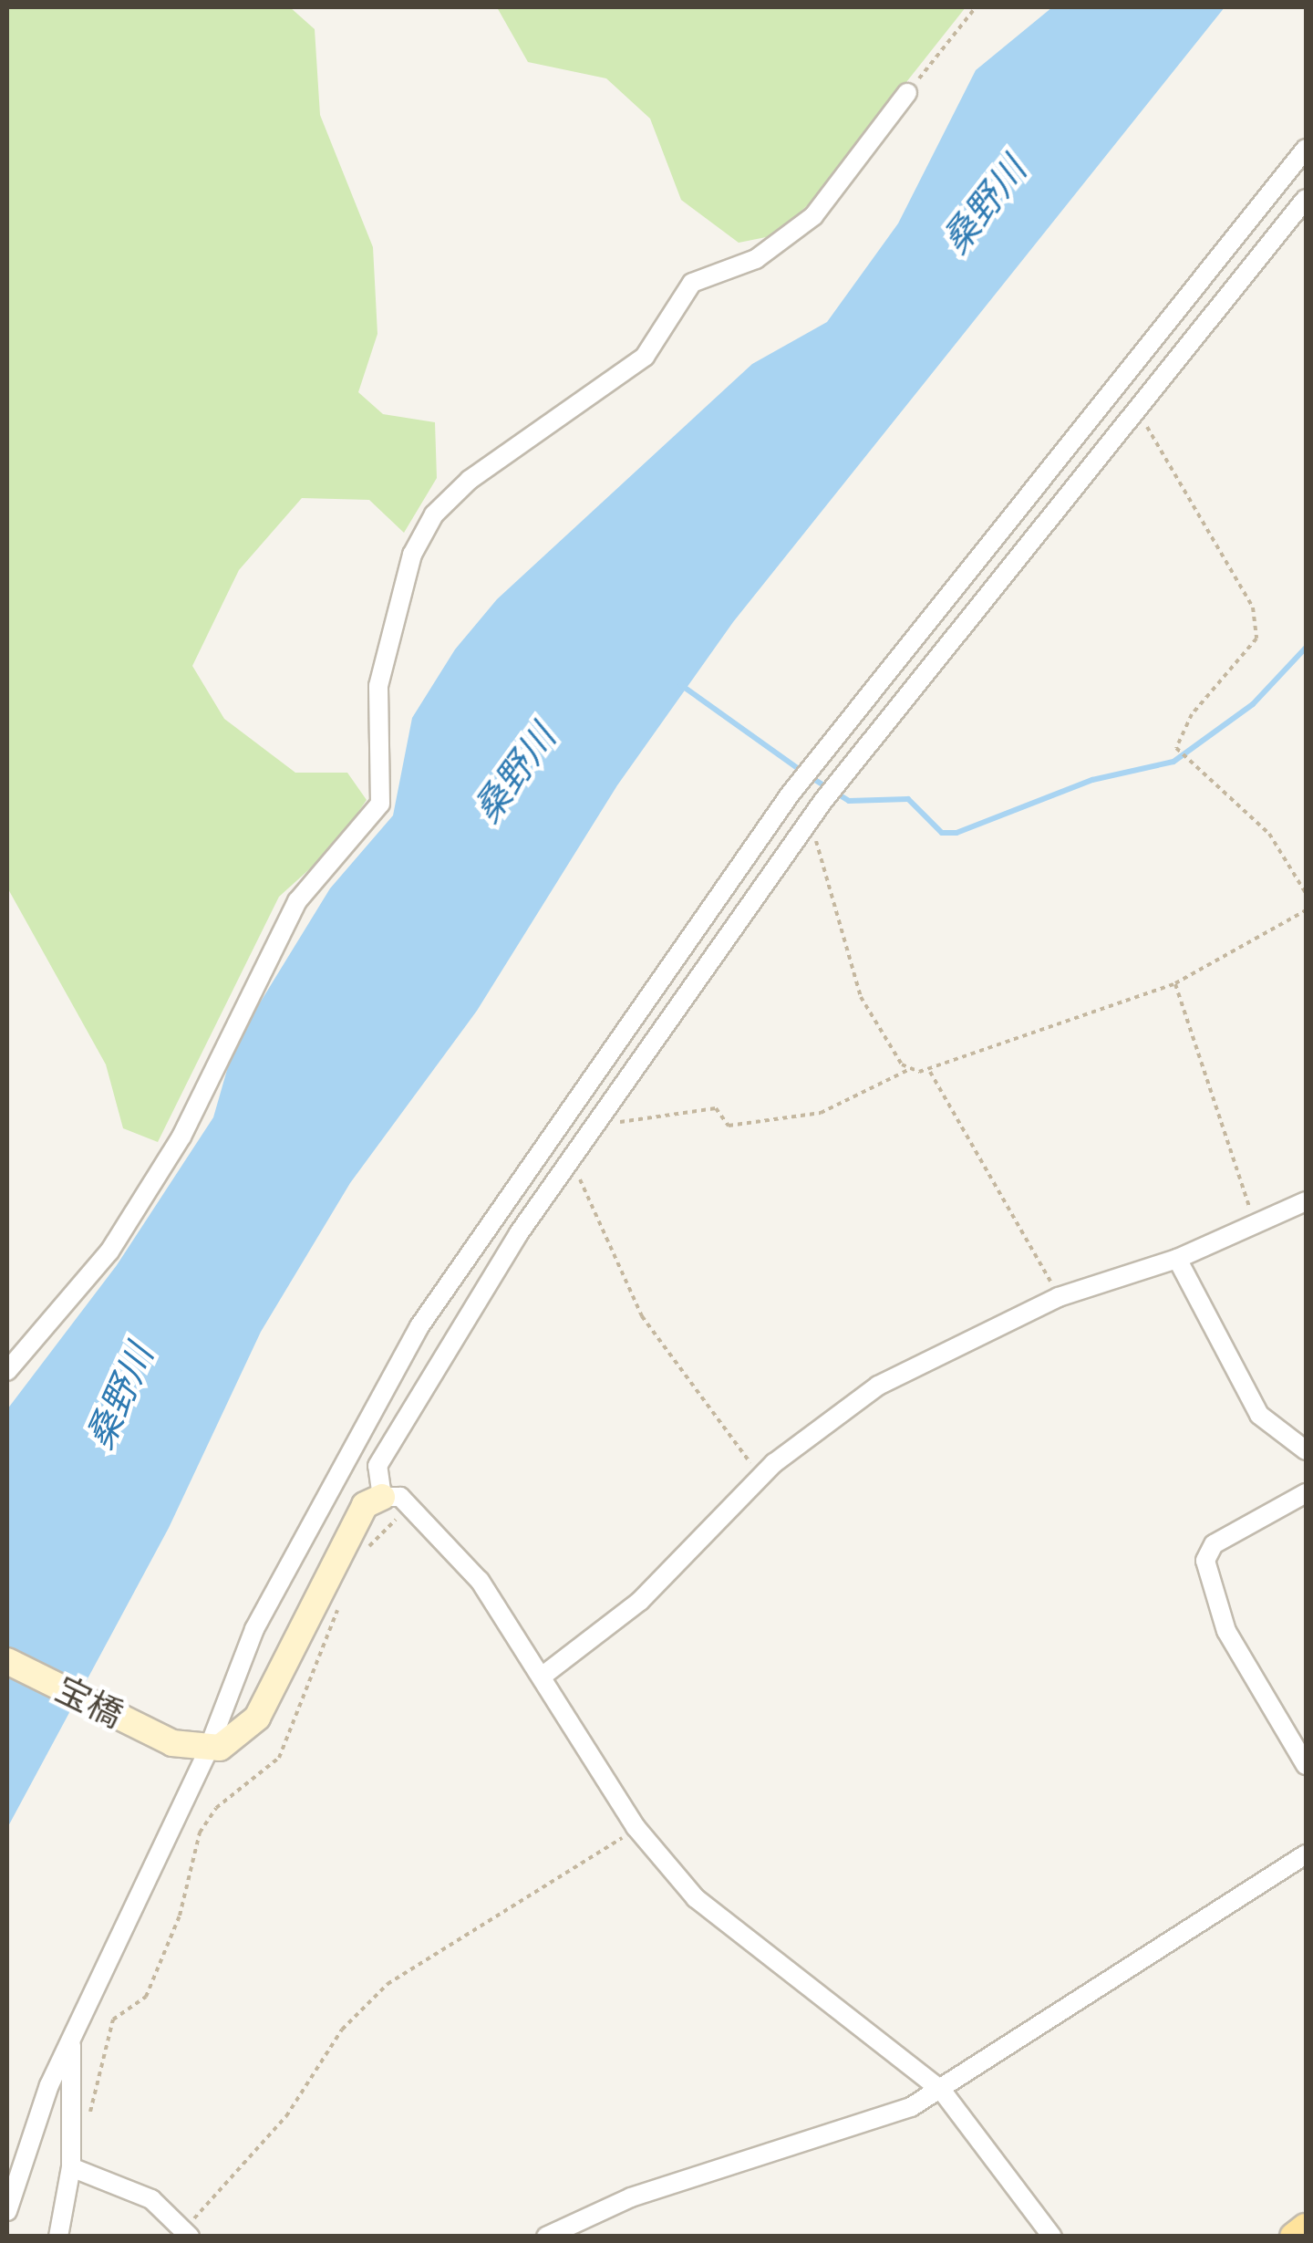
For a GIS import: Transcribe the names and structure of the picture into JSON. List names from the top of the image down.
{
  "streets": {
    "street": ["宝橋"]
  },
  "water": ["桑野川"]
}
